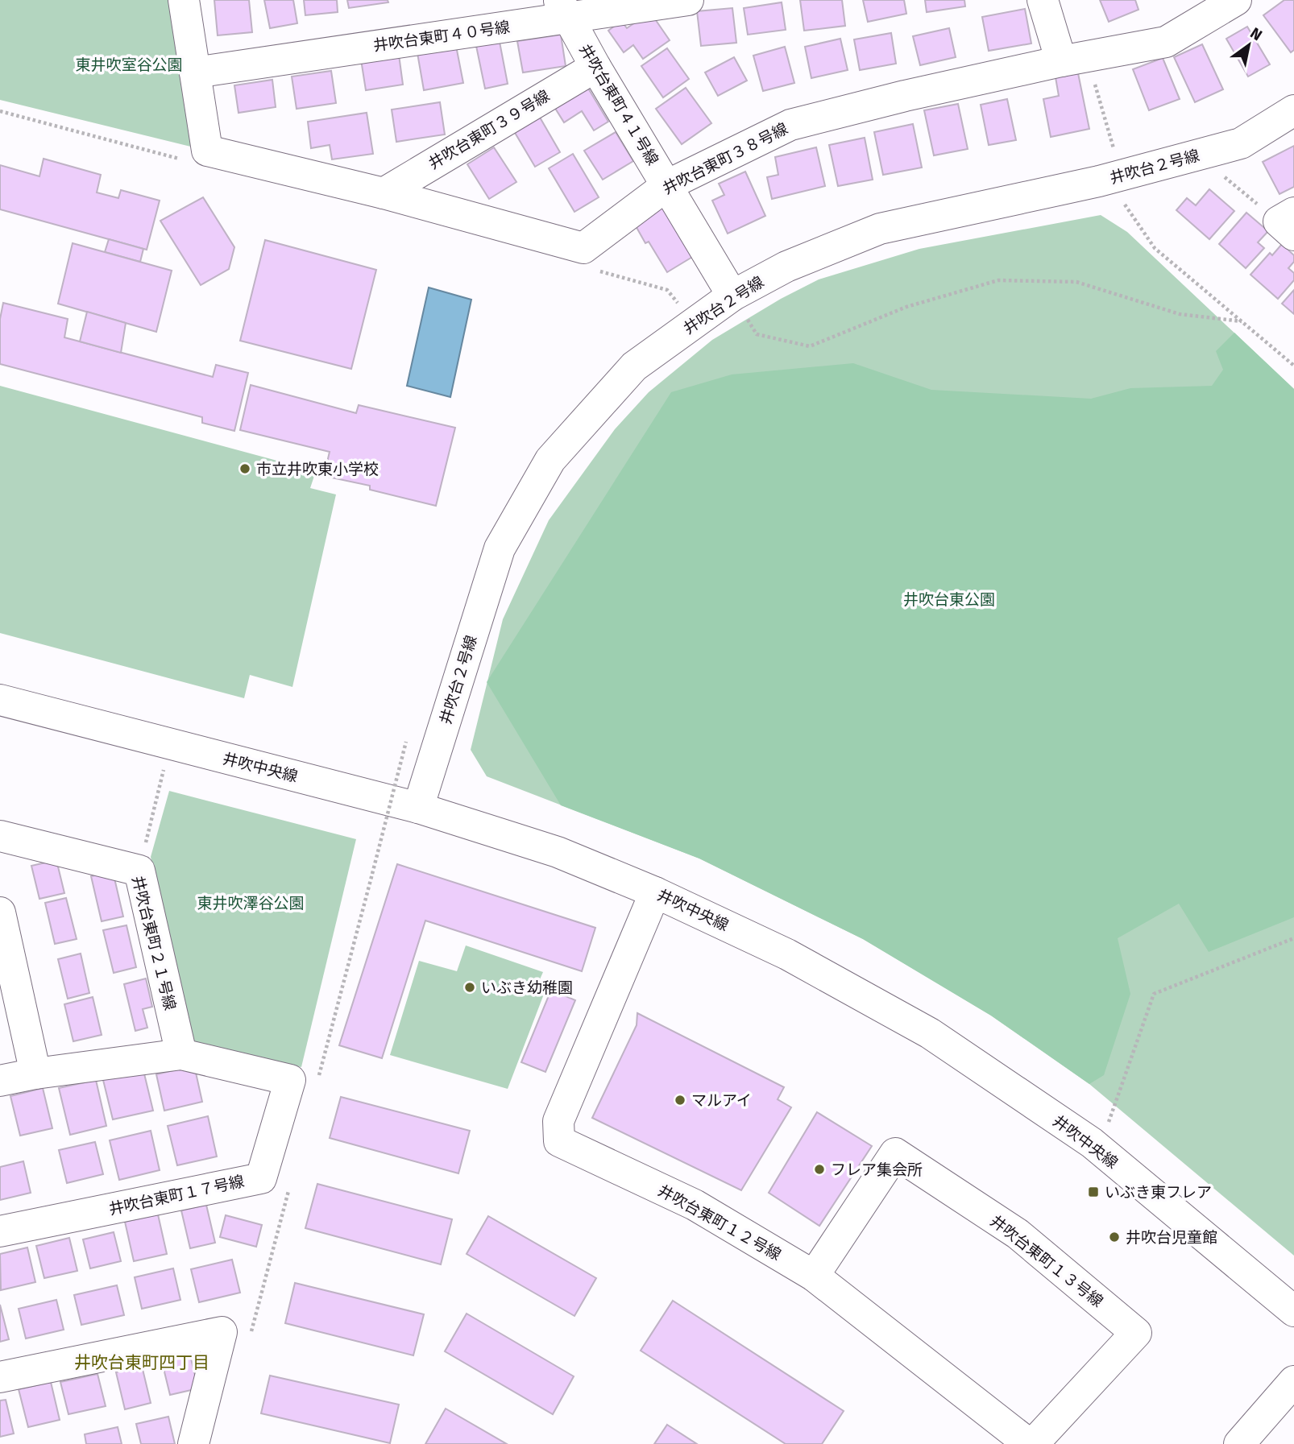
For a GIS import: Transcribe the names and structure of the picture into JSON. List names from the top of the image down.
{
  "streets": {
    "street": [
      "井吹台東町４０号線",
      "井吹台東町４１号線",
      "井吹台東町３９号線",
      "井吹台東町３８号線",
      "井吹台２号線",
      "井吹中央線",
      "井吹台東町２１号線",
      "井吹台東町１７号線",
      "井吹台東町１２号線",
      "井吹台東町１３号線"
    ]
  },
  "crossings": [
    ["井吹台東町４０号線", "井吹台東町４１号線"],
    ["井吹台東町４０号線", "井吹台東町３８号線"],
    ["井吹台東町４１号線", "井吹台東町３９号線"],
    ["井吹台東町４１号線", "井吹台東町３８号線"],
    ["井吹台東町４１号線", "井吹台２号線"],
    ["井吹台東町３９号線", "井吹台東町３８号線"],
    ["井吹台２号線", "井吹中央線"],
    ["井吹中央線", "井吹台東町１２号線"],
    ["井吹台東町２１号線", "井吹台東町１７号線"],
    ["井吹台東町１２号線", "井吹台東町１３号線"]
  ],
  "districts": ["井吹台東町四丁目"],
  "parks": ["東井吹室谷公園", "井吹台東公園", "東井吹澤谷公園"],
  "places": {
    "other": [
      "市立井吹東小学校",
      "いぶき幼稚園",
      "マルアイ",
      "フレア集会所",
      "井吹台児童館"
    ],
    "transit": ["いぶき東フレア"]
  },
  "north": "top right"
}
